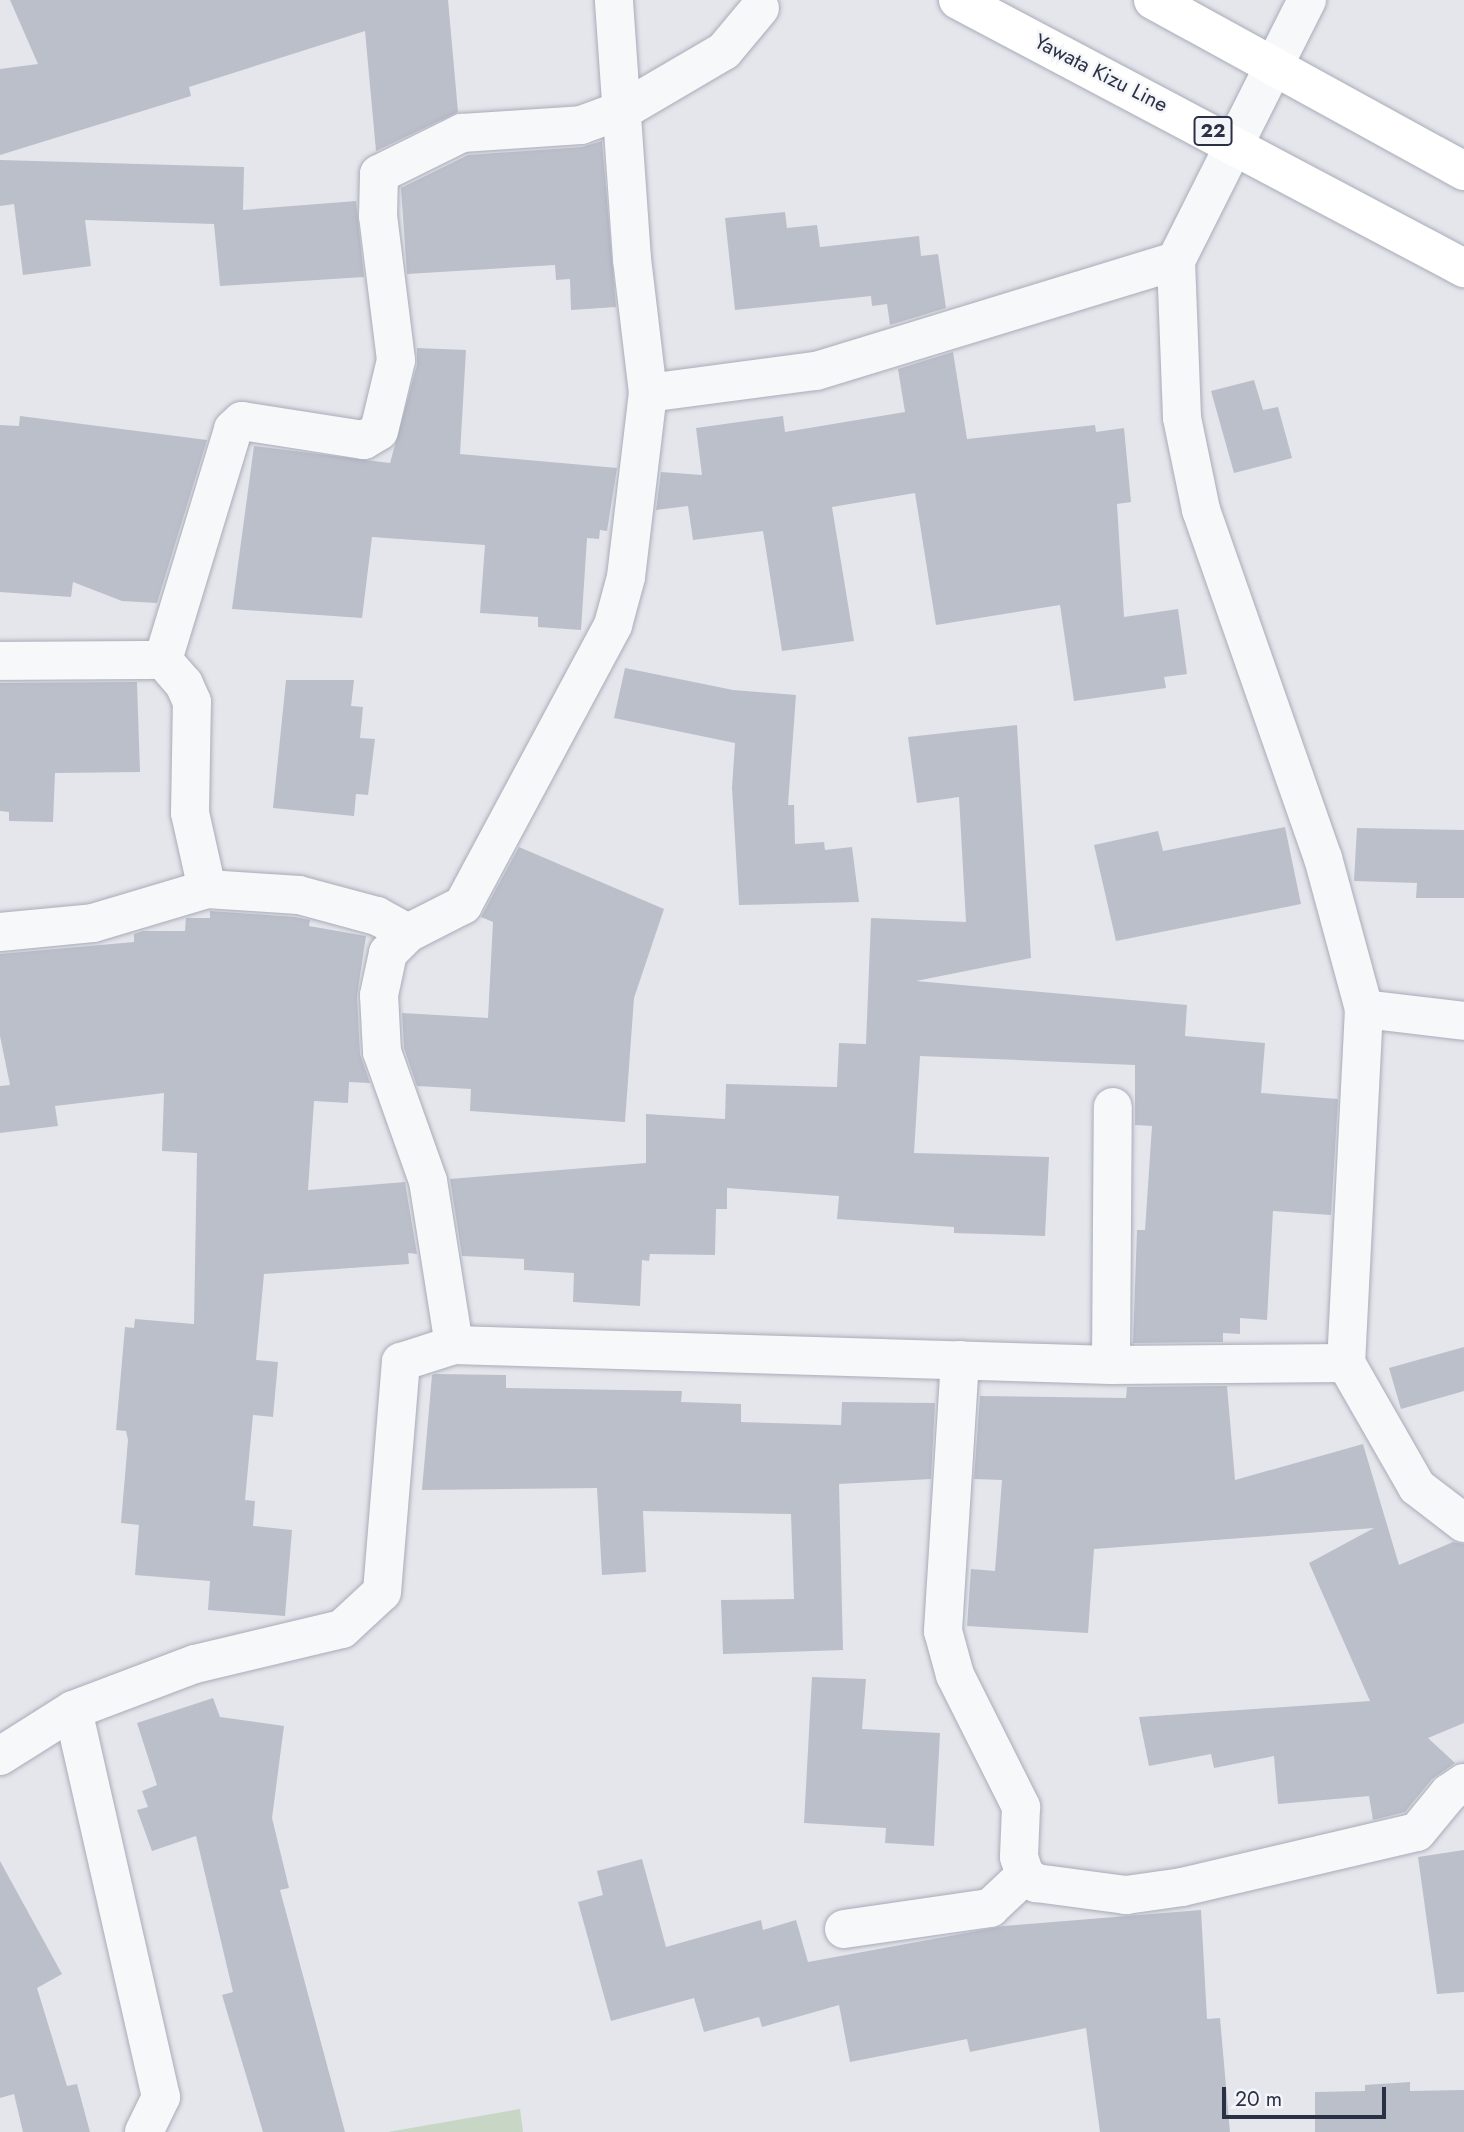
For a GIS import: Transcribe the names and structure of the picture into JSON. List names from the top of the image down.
{
  "streets": {
    "main road": ["Yawata Kizu Line", "22"]
  },
  "scale_bar": "20 m"
}
